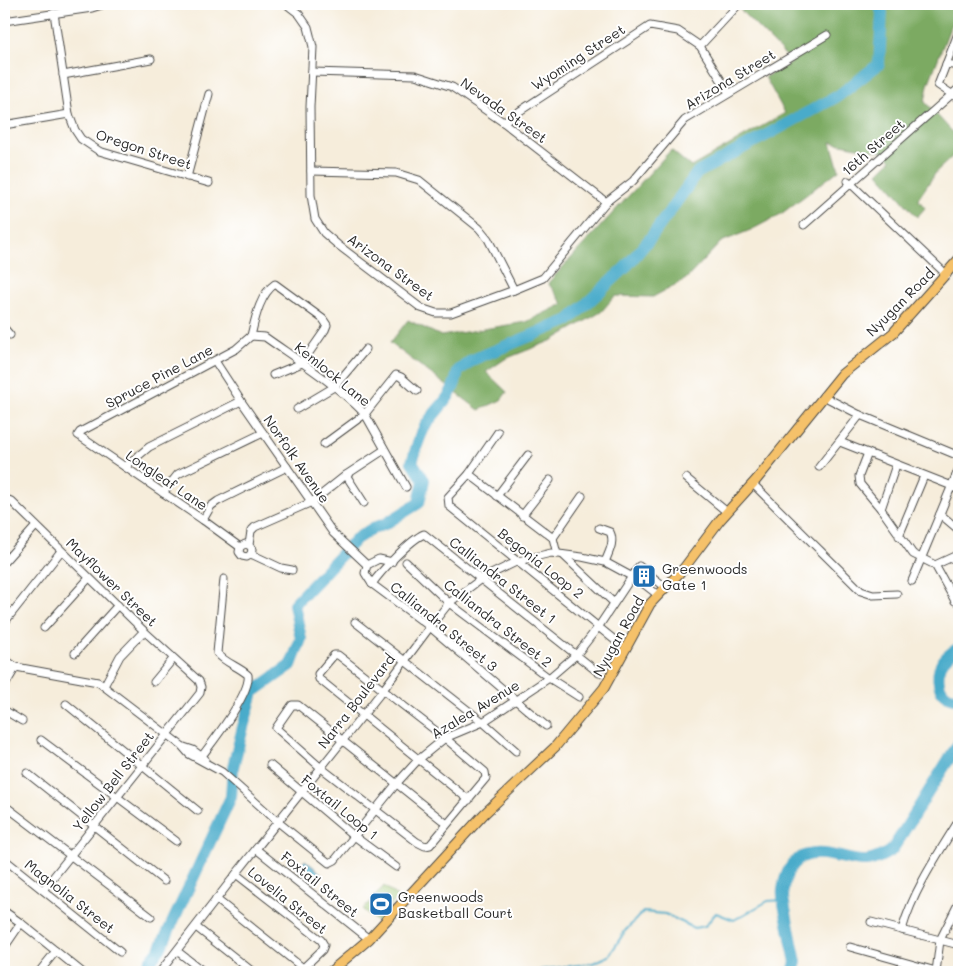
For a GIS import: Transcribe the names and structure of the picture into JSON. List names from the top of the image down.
{
  "streets": {
    "main road": ["Nyugan Road"],
    "street": [
      "Wyoming Street",
      "Arizona Street",
      "Nevada Street",
      "16th Street",
      "Oregon Street",
      "Kemlock Lane",
      "Spruce Pine Lane",
      "Norfolk Avenue",
      "Longleaf Lane",
      "Begonia Loop 2",
      "Calliandra Street 1",
      "Mayflower Street",
      "Calliandra Street 2",
      "Calliandra Street 3",
      "Narra Boulevard",
      "Azalea Avenue",
      "Yellow Bell Street",
      "Foxtail Loop 1",
      "Foxtail Street",
      "Magnolia Street",
      "Lovelia Street"
    ]
  },
  "crossings": [
    ["Wyoming Street", "Arizona Street"],
    ["Wyoming Street", "Nevada Street"],
    ["Arizona Street", "Nevada Street"],
    ["Nyugan Road", "Narra Boulevard"],
    ["Nyugan Road", "Foxtail Street"],
    ["Kemlock Lane", "Spruce Pine Lane"],
    ["Spruce Pine Lane", "Norfolk Avenue"],
    ["Spruce Pine Lane", "Longleaf Lane"],
    ["Begonia Loop 2", "Narra Boulevard"],
    ["Begonia Loop 2", "Azalea Avenue"],
    ["Calliandra Street 1", "Narra Boulevard"],
    ["Calliandra Street 1", "Azalea Avenue"],
    ["Mayflower Street", "Yellow Bell Street"],
    ["Calliandra Street 2", "Narra Boulevard"],
    ["Calliandra Street 2", "Azalea Avenue"],
    ["Calliandra Street 3", "Narra Boulevard"],
    ["Calliandra Street 3", "Azalea Avenue"],
    ["Narra Boulevard", "Azalea Avenue"],
    ["Narra Boulevard", "Foxtail Loop 1"],
    ["Narra Boulevard", "Foxtail Street"],
    ["Narra Boulevard", "Lovelia Street"],
    ["Azalea Avenue", "Foxtail Loop 1"],
    ["Yellow Bell Street", "Magnolia Street"]
  ],
  "places": {
    "building": ["Greenwoods Gate 1"],
    "sports": ["Greenwoods Basketball Court"]
  }
}
